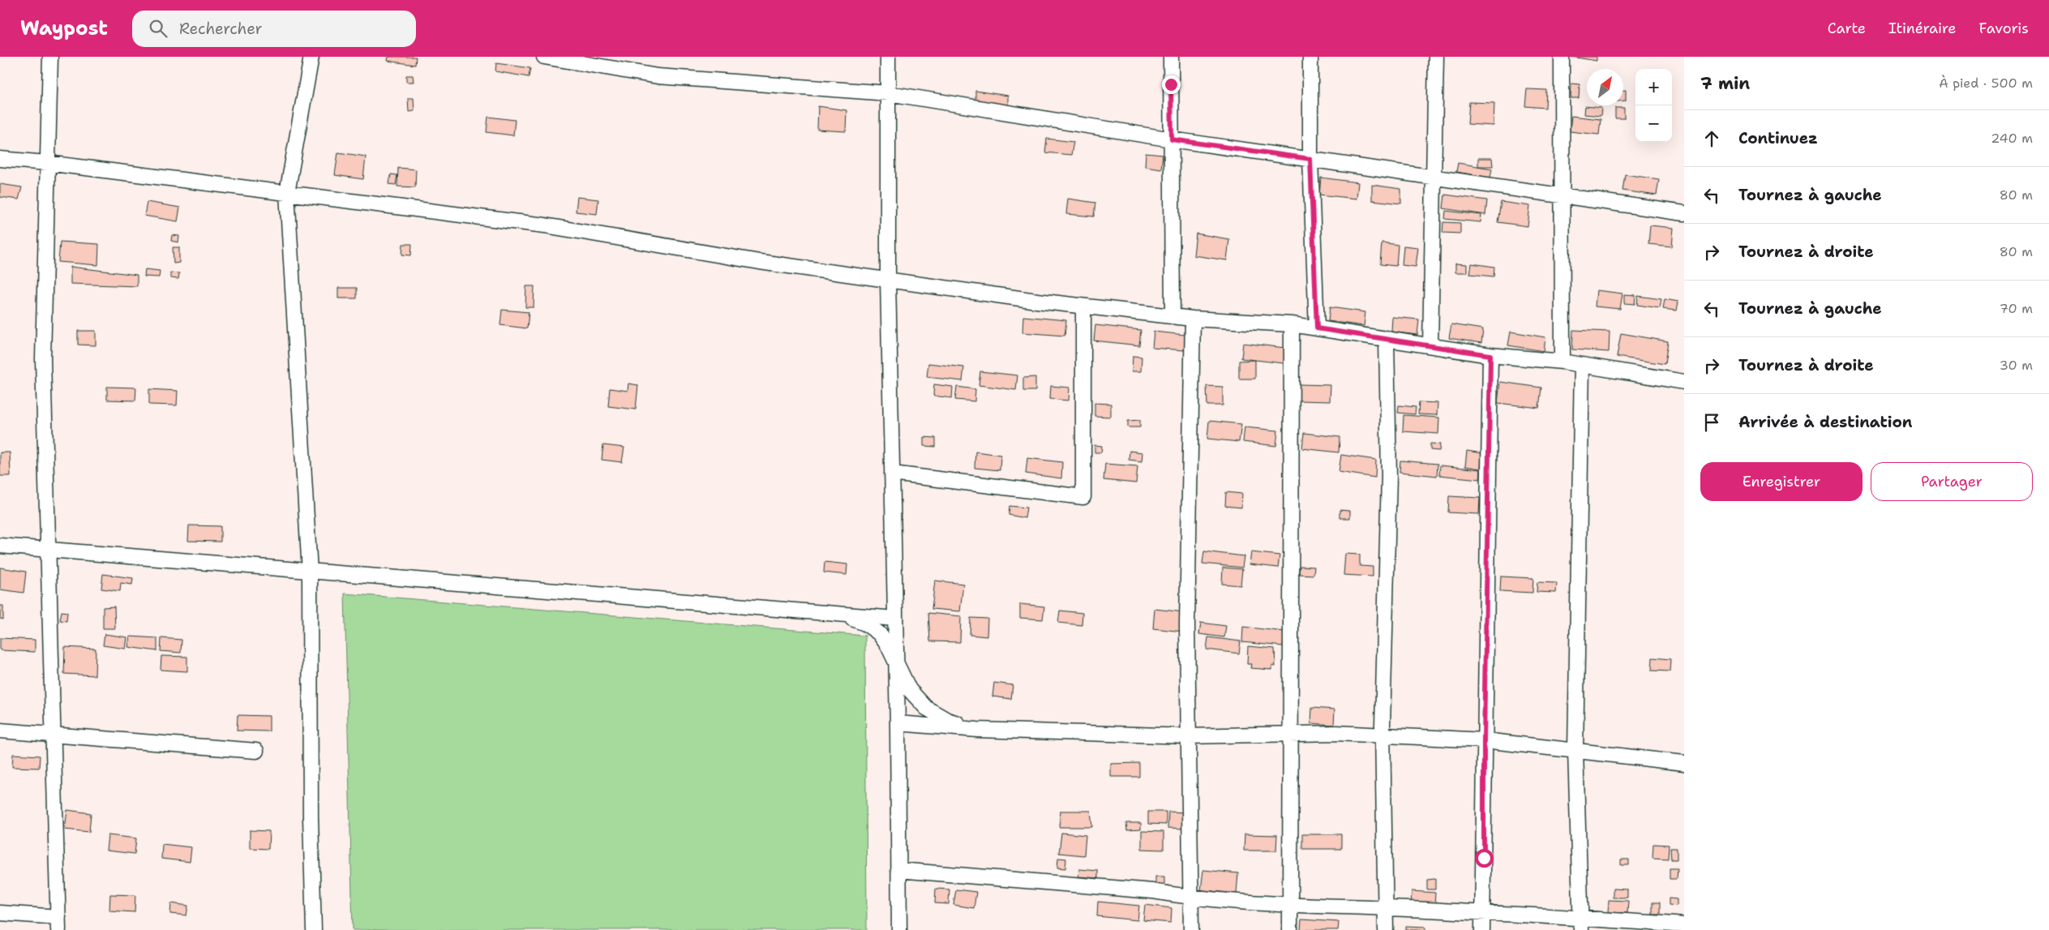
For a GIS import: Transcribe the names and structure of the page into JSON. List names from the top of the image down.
{
  "north": "top right",
  "page": {
    "header": "Waypost",
    "search": "Rechercher",
    "nav": ["Carte", "Itinéraire", "Favoris"],
    "heading": ["7 min", "À pied · 500 m"],
    "map_buttons": ["+", "−"],
    "list": [
      ["Continuez", "240 m"],
      ["Tournez à gauche", "80 m"],
      ["Tournez à droite", "80 m"],
      ["Tournez à gauche", "70 m"],
      ["Tournez à droite", "30 m"],
      "Arrivée à destination"
    ],
    "buttons": ["Enregistrer", "Partager"]
  }
}
